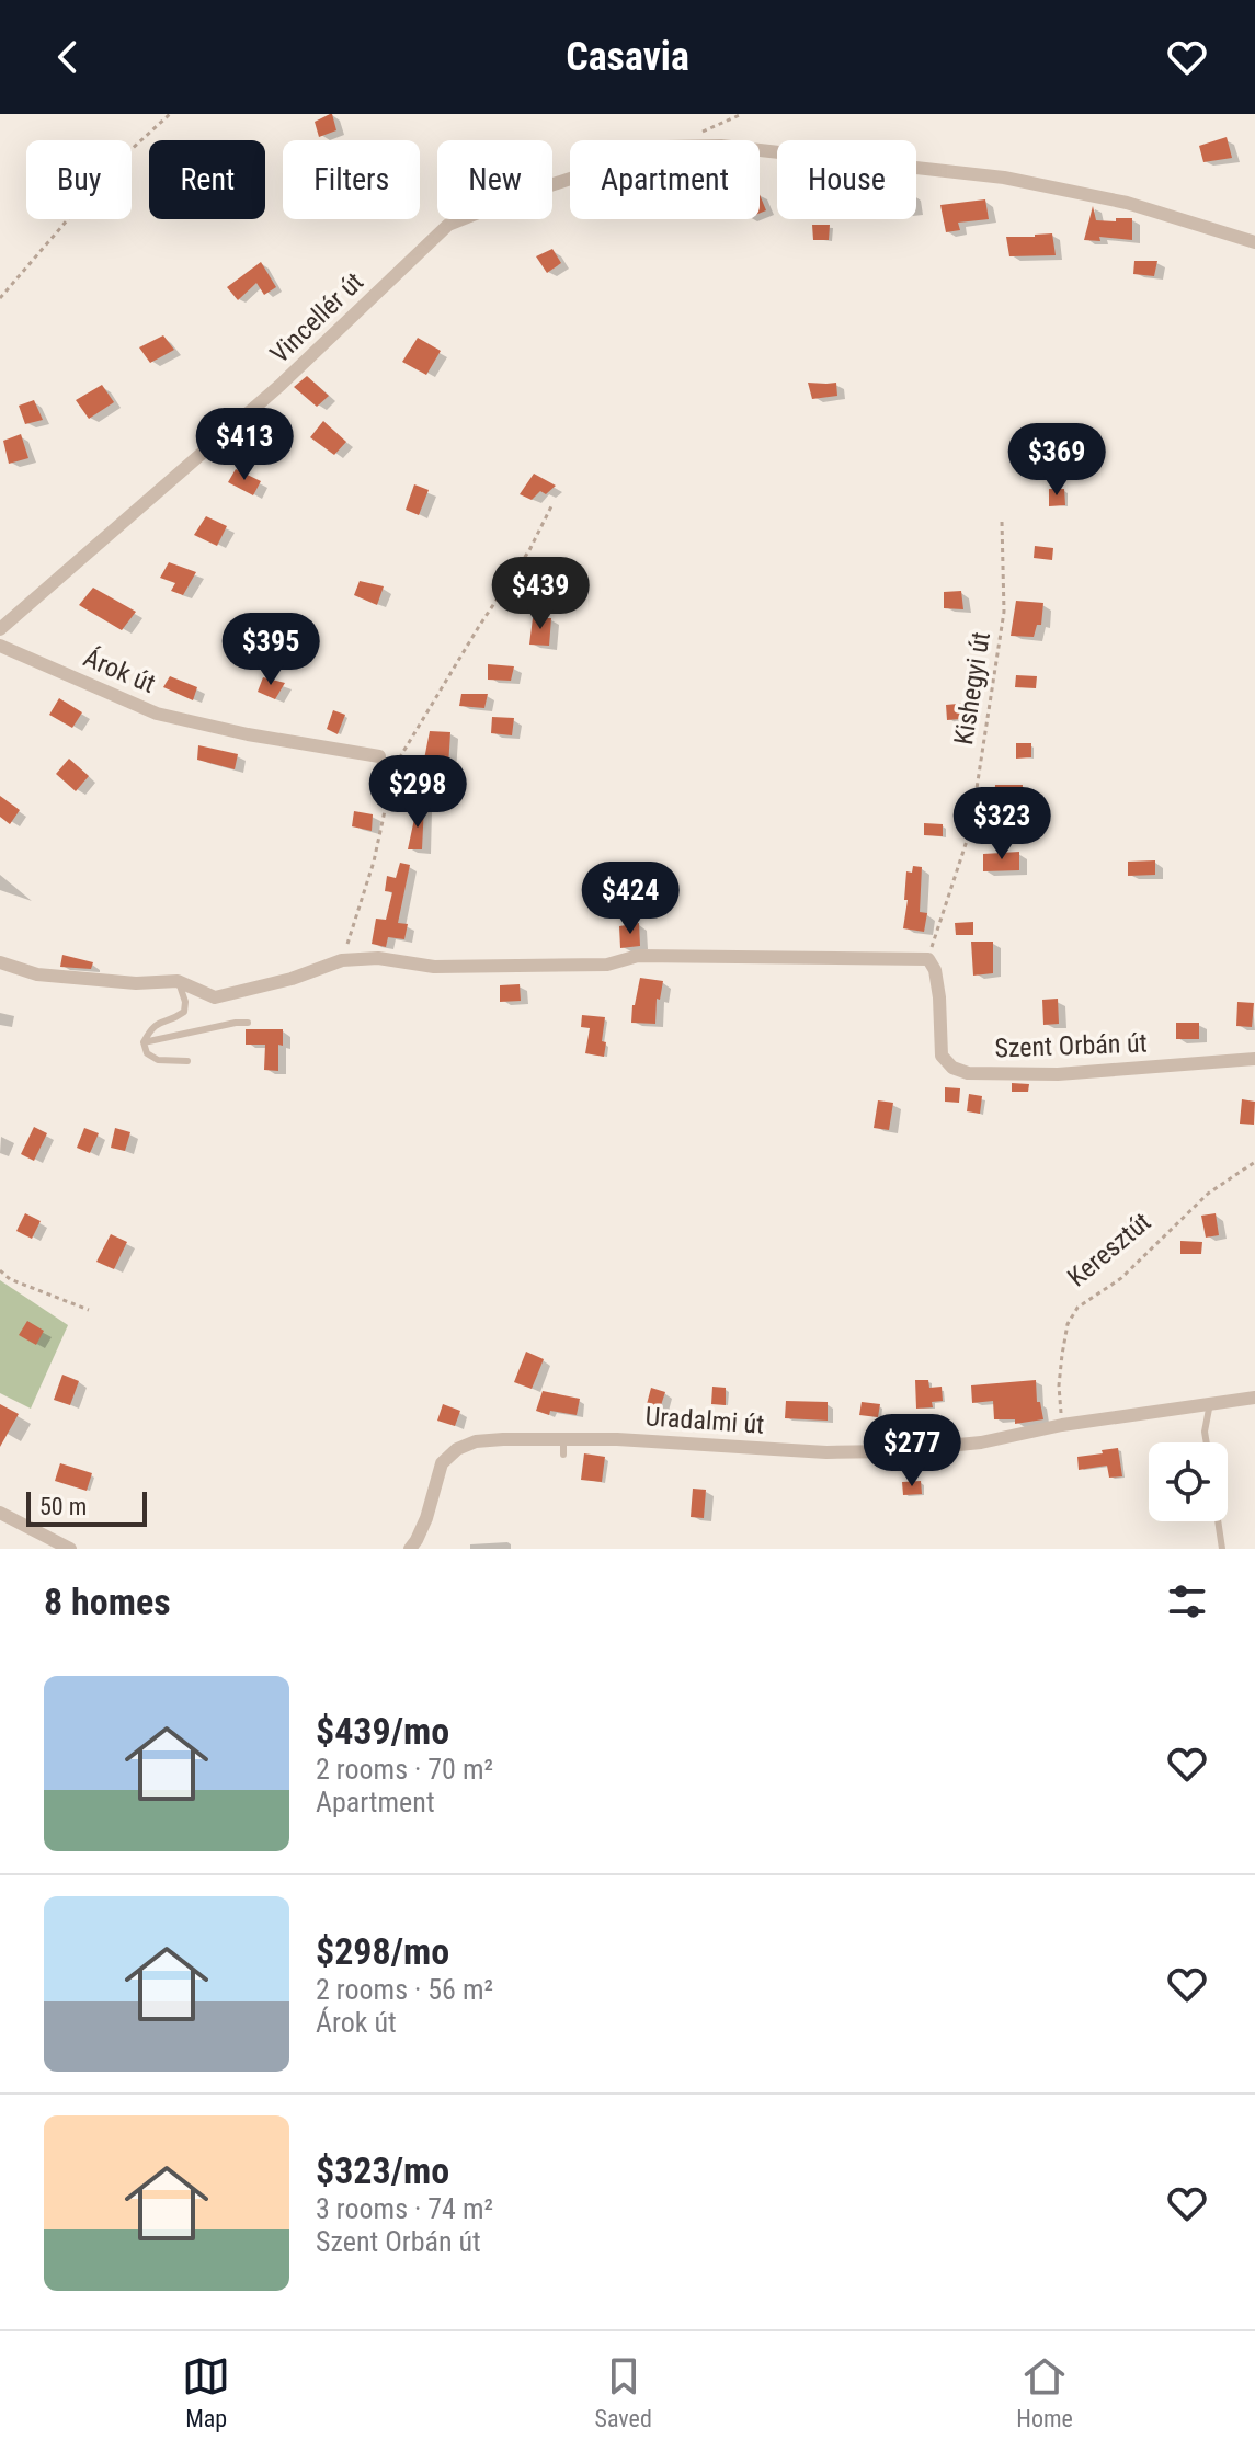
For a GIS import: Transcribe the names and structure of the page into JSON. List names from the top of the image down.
{
  "streets": {
    "street": [
      "Vincellér út",
      "Árok út",
      "Szent Orbán út",
      "Uradalmi út"
    ],
    "path": ["Kishegyi út", "Keresztút"]
  },
  "crossings": [
    ["Kishegyi út", "Szent Orbán út"],
    ["Keresztút", "Uradalmi út"]
  ],
  "scale_bar": "50 m",
  "page": {
    "header": "Casavia",
    "chip": [
      "Buy",
      "Rent",
      "Filters",
      "New",
      "Apartment",
      "House"
    ],
    "price": [
      "$413",
      "$369",
      "$439",
      "$395",
      "$298",
      "$323",
      "$424",
      "$277"
    ],
    "scale": "50 m",
    "heading": "8 homes",
    "list": [
      {
        "name": "$439/mo",
        "note": "2 rooms · 70 m² · Apartment"
      },
      {
        "name": "$298/mo",
        "note": "2 rooms · 56 m² · Árok út"
      },
      {
        "name": "$323/mo",
        "note": "3 rooms · 74 m² · Szent Orbán út"
      }
    ],
    "tabs": ["Map", "Saved", "Home"]
  }
}
